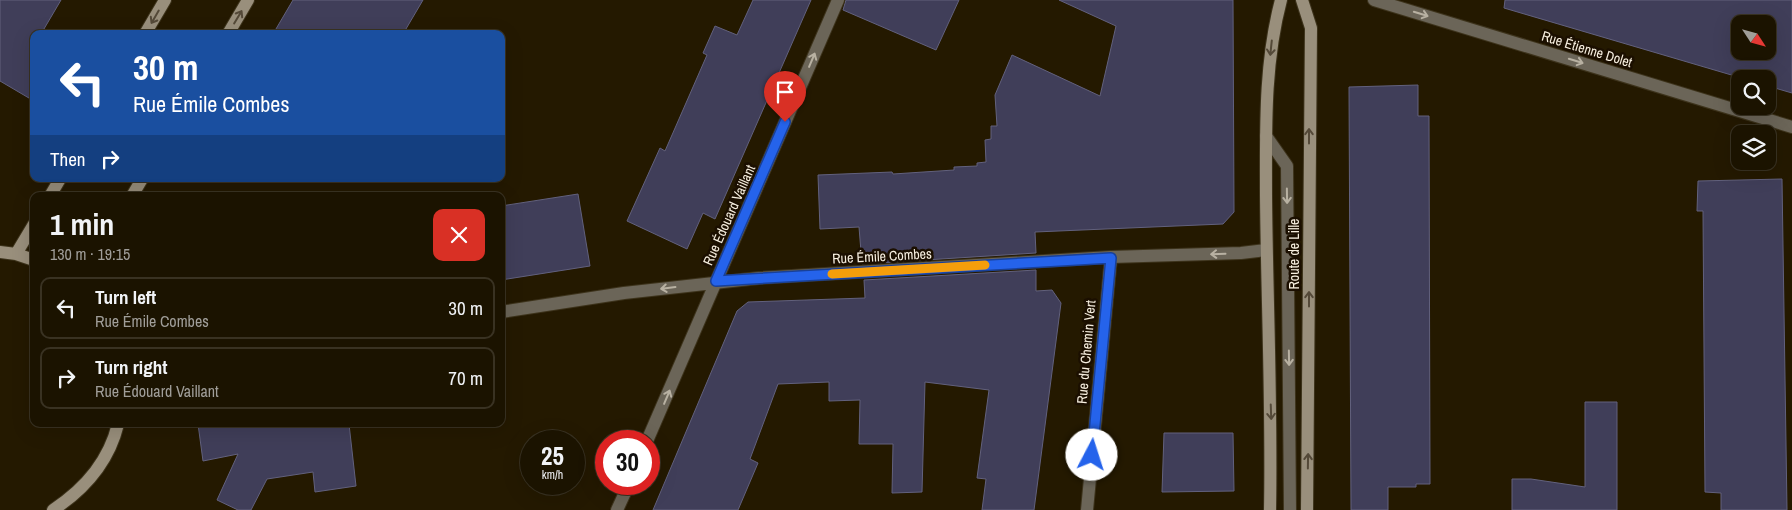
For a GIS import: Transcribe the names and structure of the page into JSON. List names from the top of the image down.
{
  "streets": {
    "main road": ["Route de Lille"],
    "street": [
      "Rue Étienne Dolet",
      "Rue Édouard Vaillant",
      "Rue Émile Combes",
      "Rue du Chemin Vert"
    ]
  },
  "crossings": [
    ["Rue Édouard Vaillant", "Rue Émile Combes"],
    ["Route de Lille", "Rue Émile Combes"],
    ["Rue Émile Combes", "Rue du Chemin Vert"]
  ],
  "one_way": ["Rue Étienne Dolet", "Rue Édouard Vaillant", "Rue Émile Combes"],
  "north": "bottom right",
  "page": {
    "turn": ["30 m", "Rue Émile Combes"],
    "then": "Then",
    "heading": ["1 min", "130 m · 19:15"],
    "list": [
      {
        "name": "Turn left",
        "note": "Rue Émile Combes",
        "value": "30 m"
      },
      {
        "name": "Turn right",
        "note": "Rue Édouard Vaillant",
        "value": "70 m"
      }
    ],
    "speed": "25 km/h",
    "limit": "30"
  }
}
